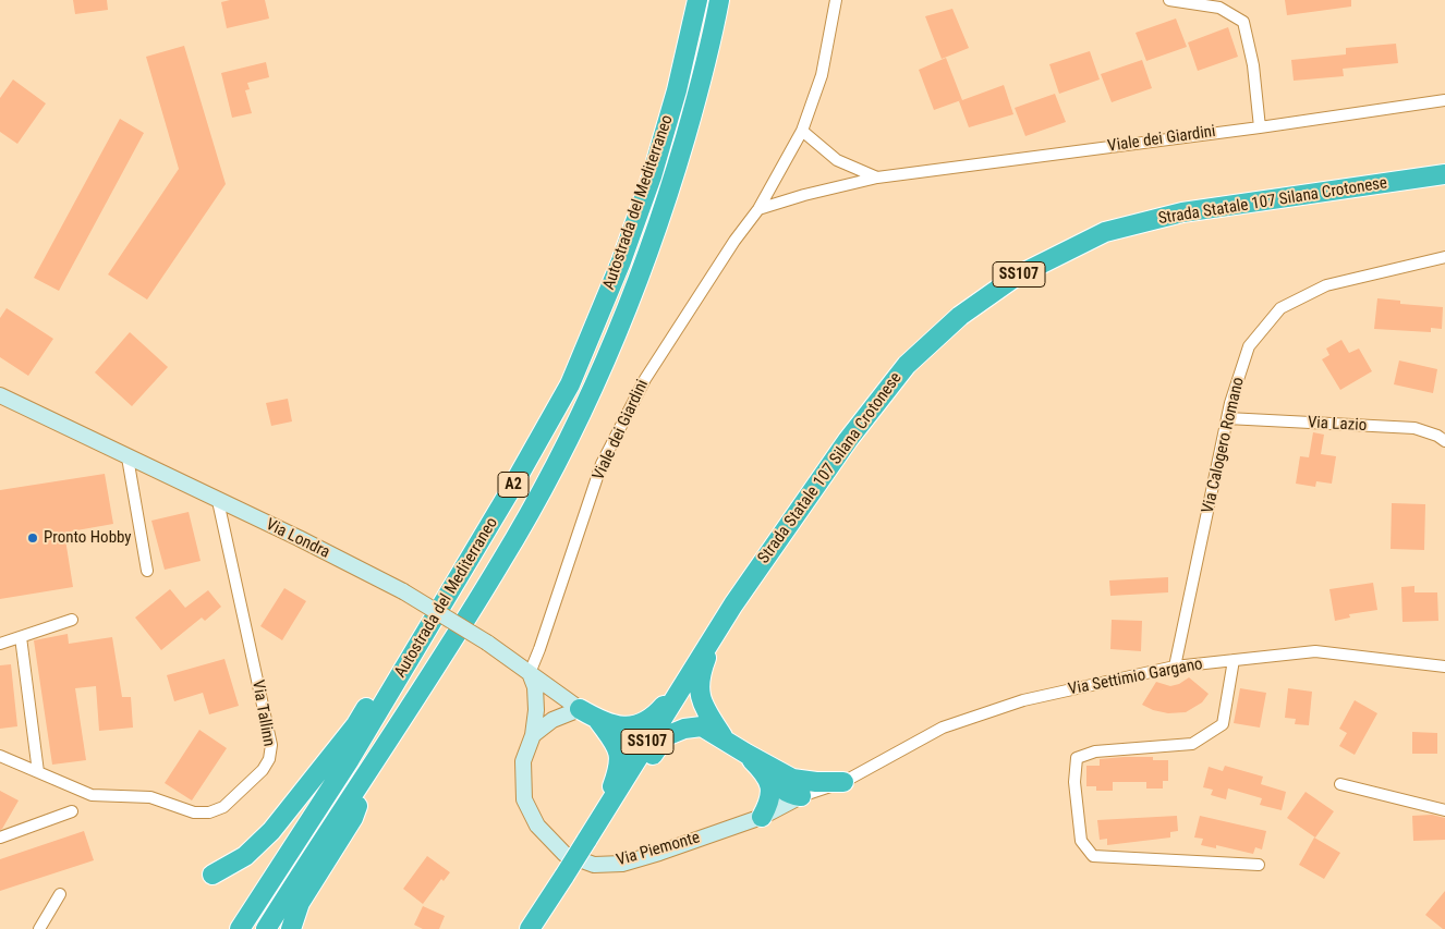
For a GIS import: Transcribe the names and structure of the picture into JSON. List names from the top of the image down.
{
  "streets": {
    "highway": [
      "Strada Statale 107 Silana Crotonese",
      "Autostrada del Mediterraneo",
      "SS107",
      "A2"
    ],
    "street": [
      "Viale dei Giardini",
      "Via Lazio",
      "Via Calogero Romano",
      "Via Londra",
      "Via Settimio Gargano",
      "Via Tallinn",
      "Via Piemonte"
    ]
  },
  "crossings": [
    ["Viale dei Giardini", "Via Londra"],
    ["Viale dei Giardini", "Via Piemonte"],
    ["Via Lazio", "Via Calogero Romano"],
    ["Via Calogero Romano", "Via Settimio Gargano"],
    ["Via Londra", "Via Tallinn"],
    ["Via Londra", "Via Piemonte"],
    ["Via Settimio Gargano", "Via Piemonte"]
  ],
  "places": ["Pronto Hobby"]
}
